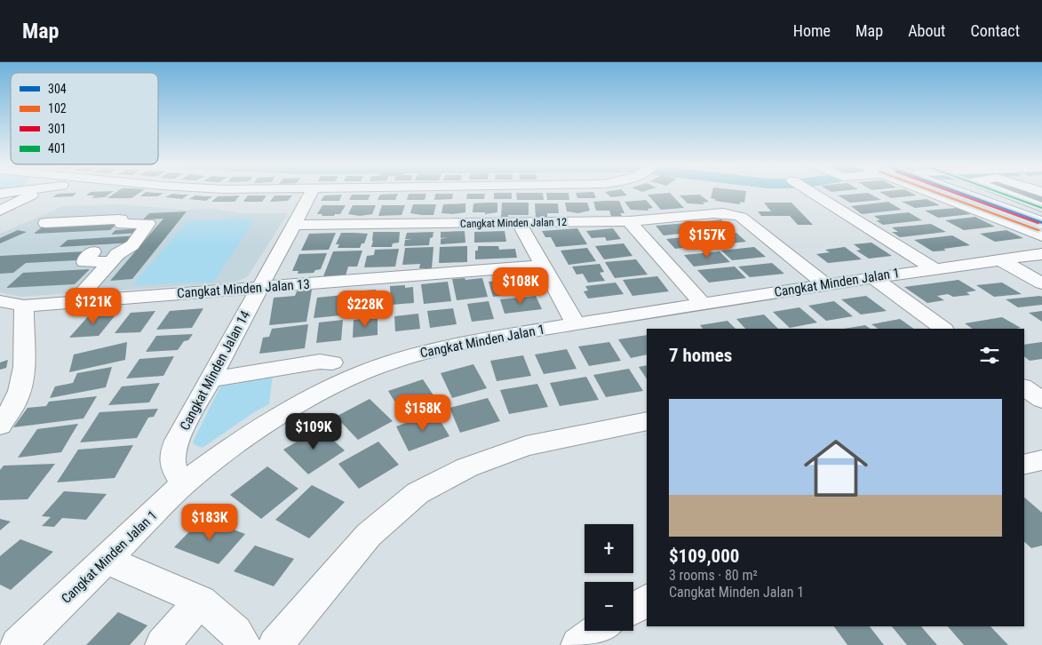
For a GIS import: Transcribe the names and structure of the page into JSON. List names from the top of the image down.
{
  "streets": {
    "street": [
      "Cangkat Minden Jalan 12",
      "Cangkat Minden Jalan 1",
      "Cangkat Minden Jalan 13",
      "Cangkat Minden Jalan 14"
    ]
  },
  "crossings": [
    ["Cangkat Minden Jalan 12", "Cangkat Minden Jalan 1"],
    ["Cangkat Minden Jalan 12", "Cangkat Minden Jalan 14"],
    ["Cangkat Minden Jalan 1", "Cangkat Minden Jalan 14"],
    ["Cangkat Minden Jalan 13", "Cangkat Minden Jalan 14"]
  ],
  "lines": [
    "transit line 304",
    "transit line 102",
    "transit line 301",
    "transit line 401"
  ],
  "legend": [
    "304",
    "102",
    "301",
    "401"
  ],
  "page": {
    "header": "Map",
    "nav": [
      "Home",
      "Map",
      "About",
      "Contact"
    ],
    "price": [
      "$157K",
      "$108K",
      "$121K",
      "$228K",
      "$158K",
      "$109K",
      "$183K"
    ],
    "heading": "7 homes",
    "list": [
      {
        "name": "$109,000",
        "note": "3 rooms · 80 m² · Cangkat Minden Jalan 1"
      }
    ],
    "map_buttons": ["+", "−"]
  }
}
